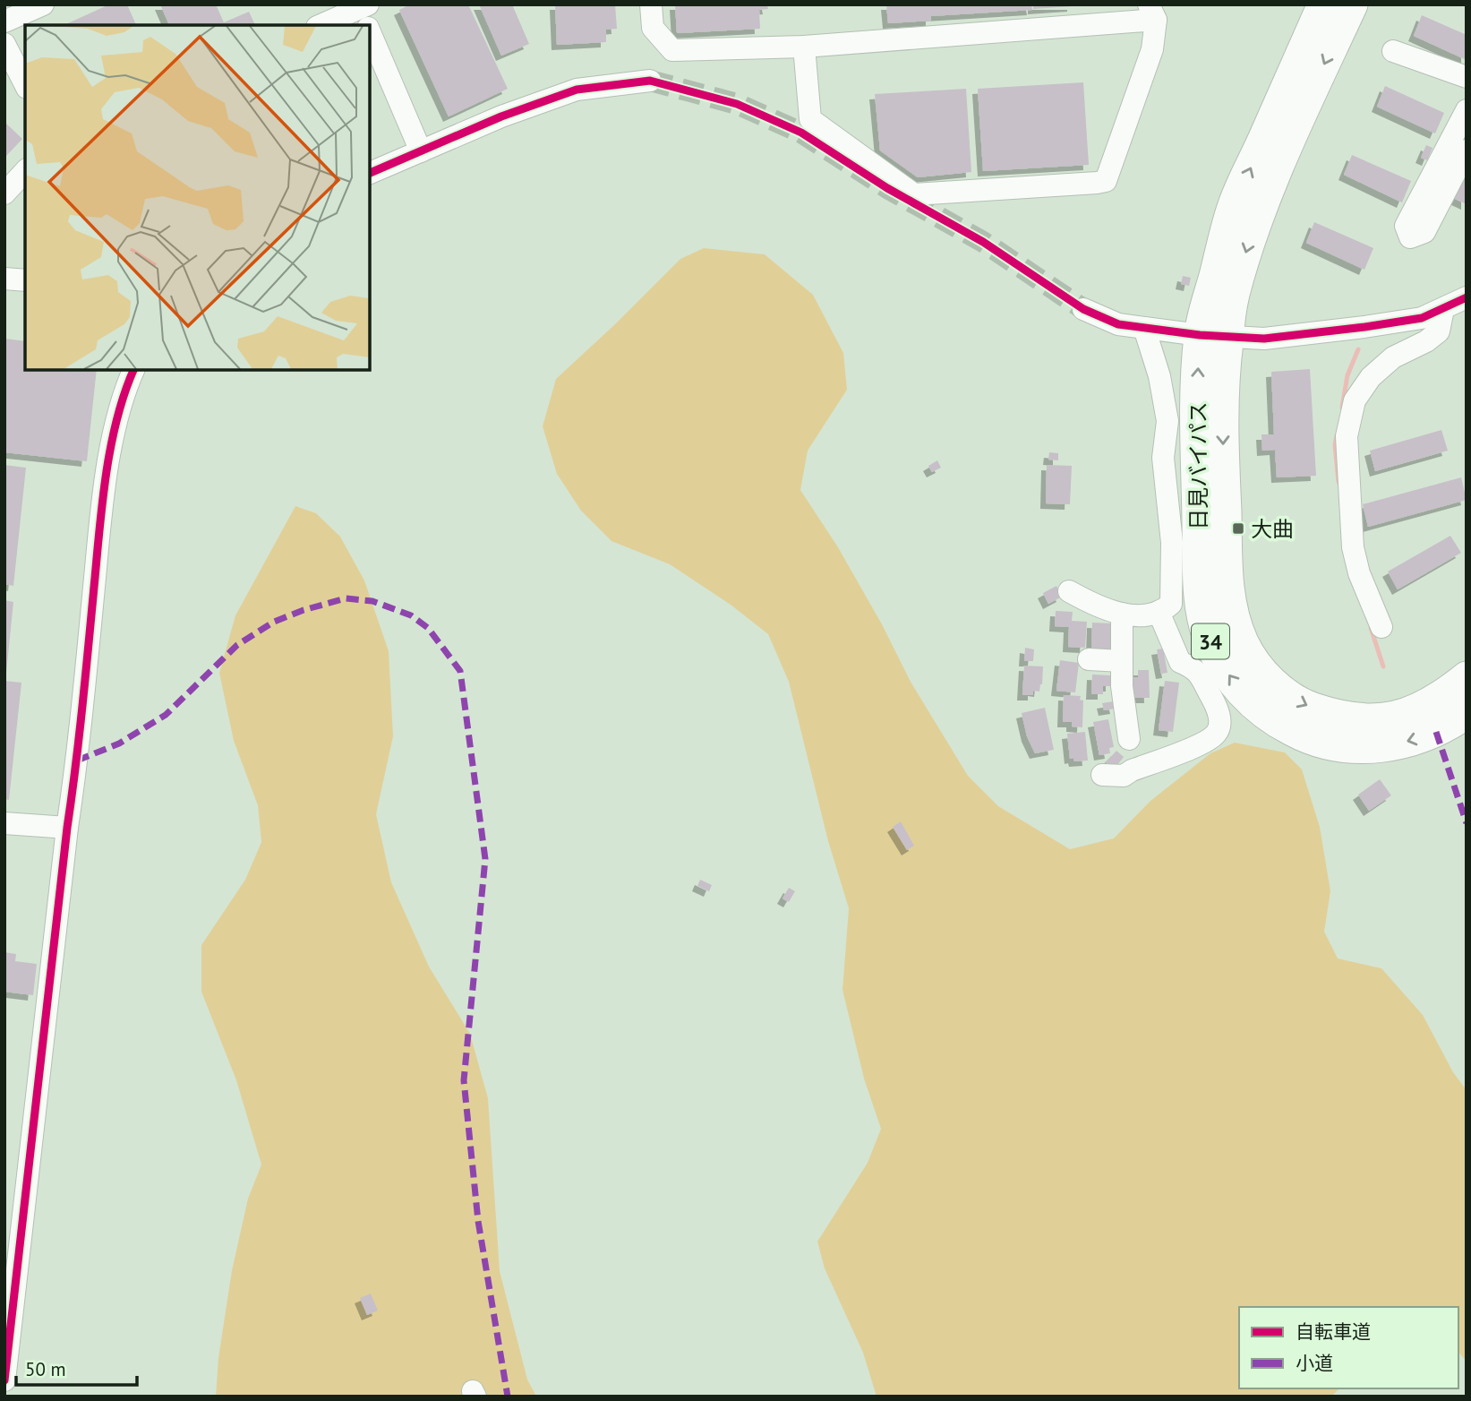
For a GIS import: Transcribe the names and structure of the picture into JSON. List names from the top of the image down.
{
  "streets": {
    "highway": ["日見バイパス", "34"]
  },
  "places": {
    "transit": ["大曲"]
  },
  "legend": ["自転車道", "小道"],
  "scale_bar": "50 m"
}
